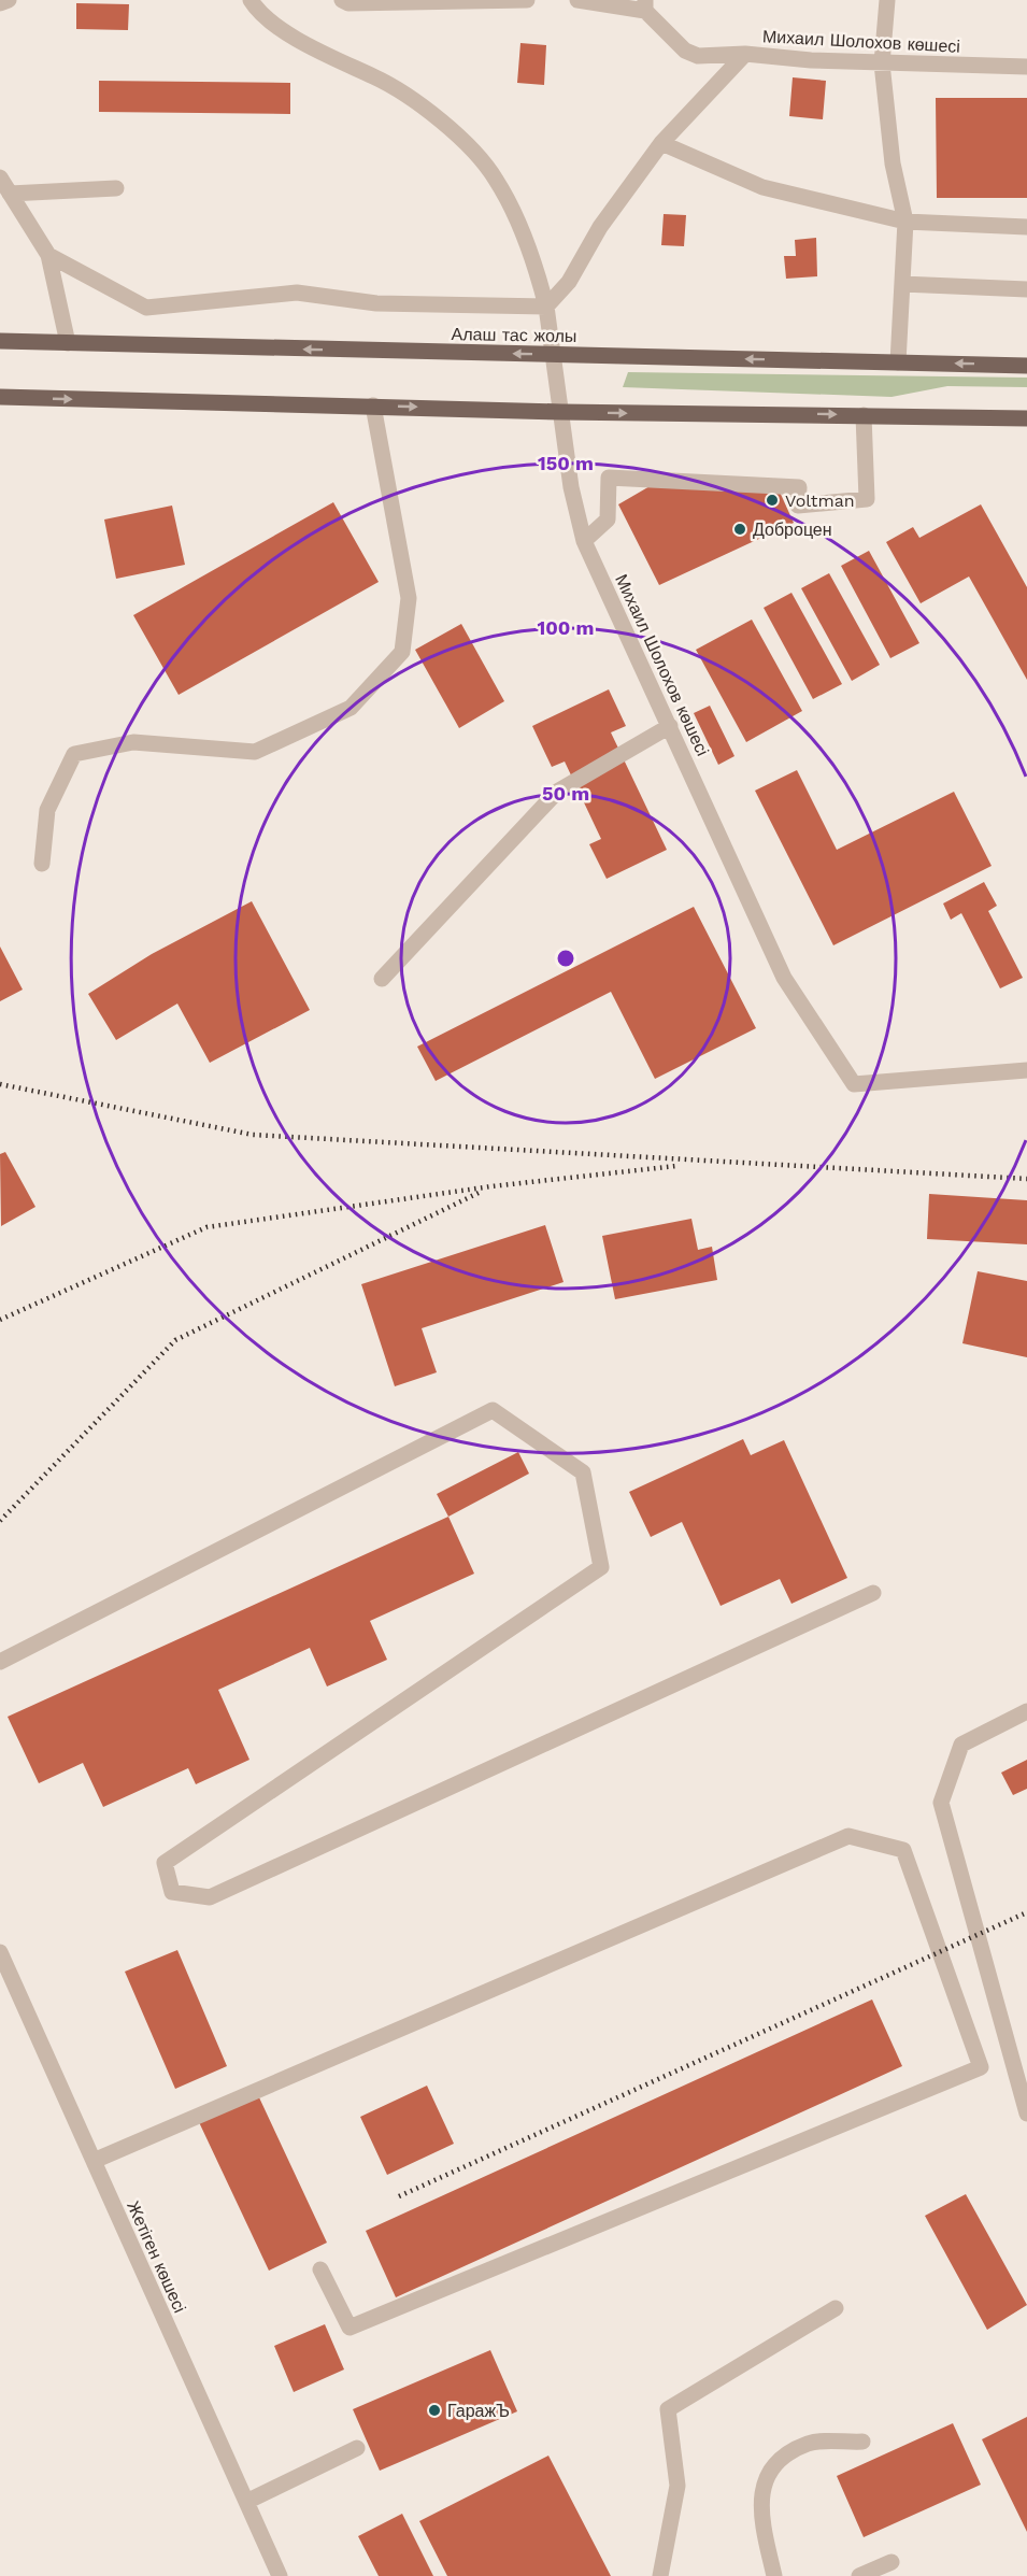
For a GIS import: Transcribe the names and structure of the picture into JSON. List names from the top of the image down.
{
  "streets": {
    "main road": ["Алаш тас жолы"],
    "street": ["Михаил Шолохов көшесі", "Жетіген көшесі"]
  },
  "crossings": [
    ["Михаил Шолохов көшесі", "Алаш тас жолы"]
  ],
  "places": ["Voltman", "Доброцен", "ГаражЪ"],
  "rings": ["150 m", "100 m", "50 m"]
}
